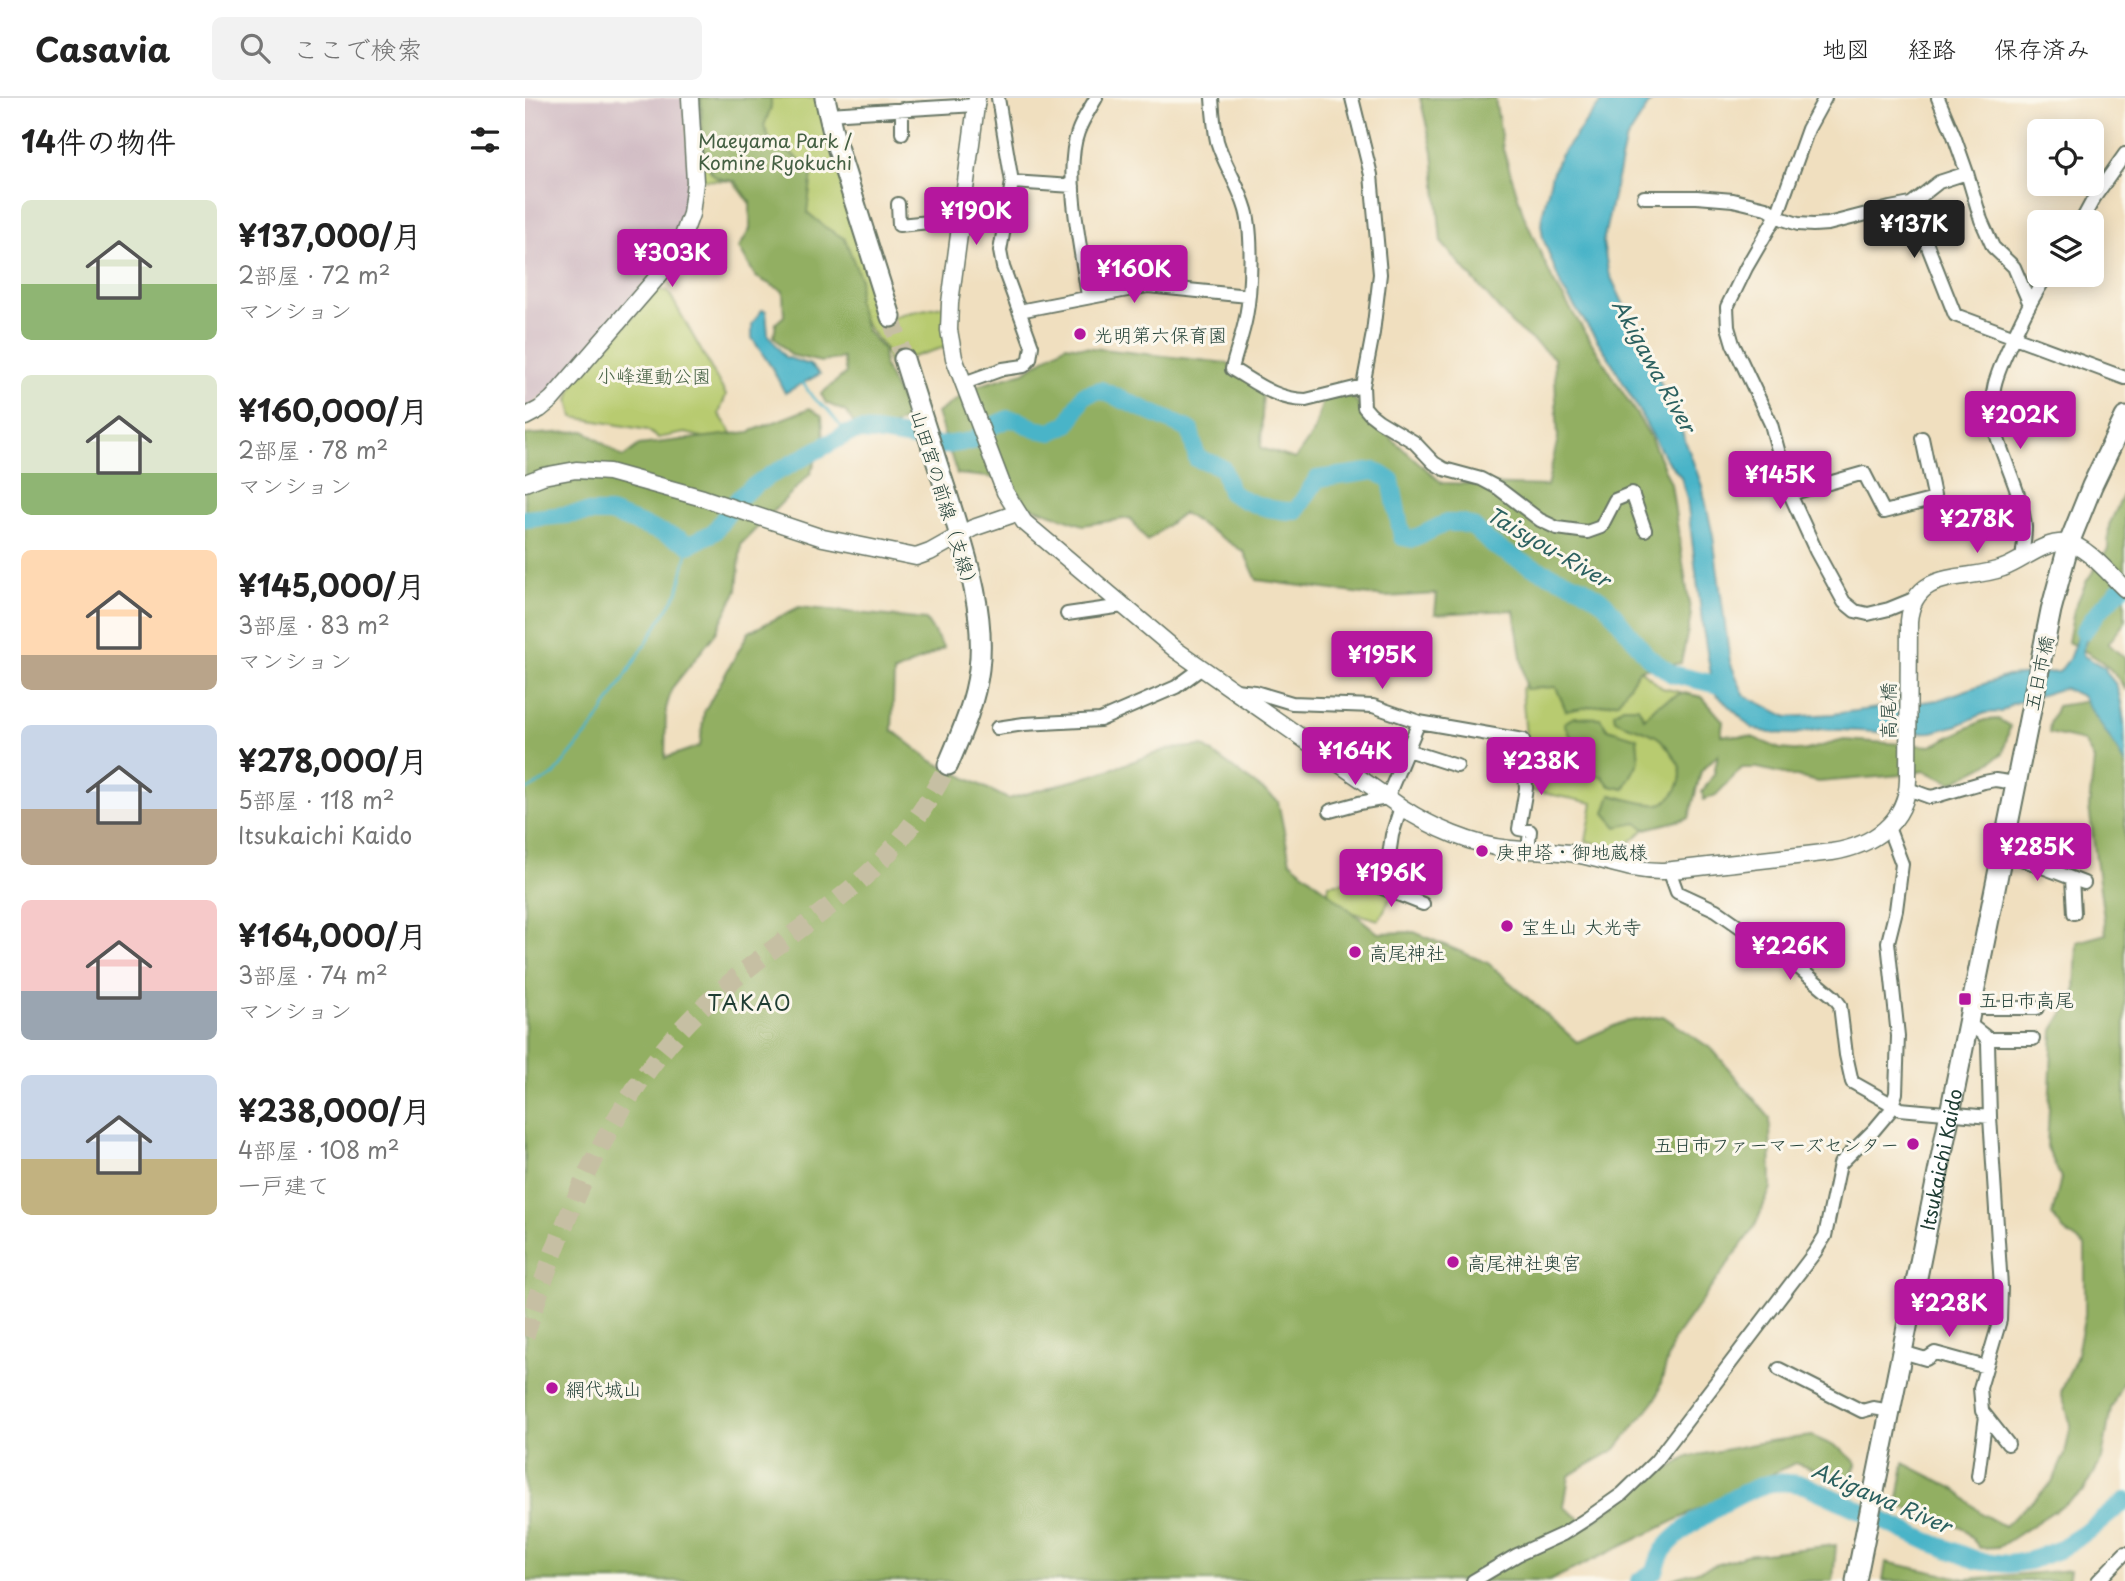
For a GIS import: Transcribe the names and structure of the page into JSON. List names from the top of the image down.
{
  "streets": {
    "main road": ["山田宮の前線（支線）", "五日市橋", "Itsukaichi Kaido"],
    "street": ["高尾橋"]
  },
  "crossings": [
    ["五日市橋", "Itsukaichi Kaido"]
  ],
  "districts": ["TAKAO"],
  "water": ["Akigawa River", "Taisyou-River"],
  "parks": ["Maeyama Park / Komine Ryokuchi", "小峰運動公園"],
  "places": {
    "other": [
      "光明第六保育園",
      "庚申塔・御地蔵様",
      "宝生山 大光寺",
      "高尾神社",
      "五日市ファーマーズセンター",
      "高尾神社奥宮",
      "網代城山"
    ],
    "transit": ["五日市高尾"]
  },
  "page": {
    "header": "Casavia",
    "search": "ここで検索",
    "nav": ["地図", "経路", "保存済み"],
    "heading": "14件の物件",
    "list": [
      {
        "name": "¥137,000/月",
        "note": "2部屋 · 72 m² · マンション"
      },
      {
        "name": "¥160,000/月",
        "note": "2部屋 · 78 m² · マンション"
      },
      {
        "name": "¥145,000/月",
        "note": "3部屋 · 83 m² · マンション"
      },
      {
        "name": "¥278,000/月",
        "note": "5部屋 · 118 m² · Itsukaichi Kaido"
      },
      {
        "name": "¥164,000/月",
        "note": "3部屋 · 74 m² · マンション"
      },
      {
        "name": "¥238,000/月",
        "note": "4部屋 · 108 m² · 一戸建て"
      }
    ],
    "price": [
      "¥190K",
      "¥137K",
      "¥303K",
      "¥160K",
      "¥202K",
      "¥145K",
      "¥278K",
      "¥195K",
      "¥164K",
      "¥238K",
      "¥285K",
      "¥196K",
      "¥226K",
      "¥228K"
    ]
  }
}
